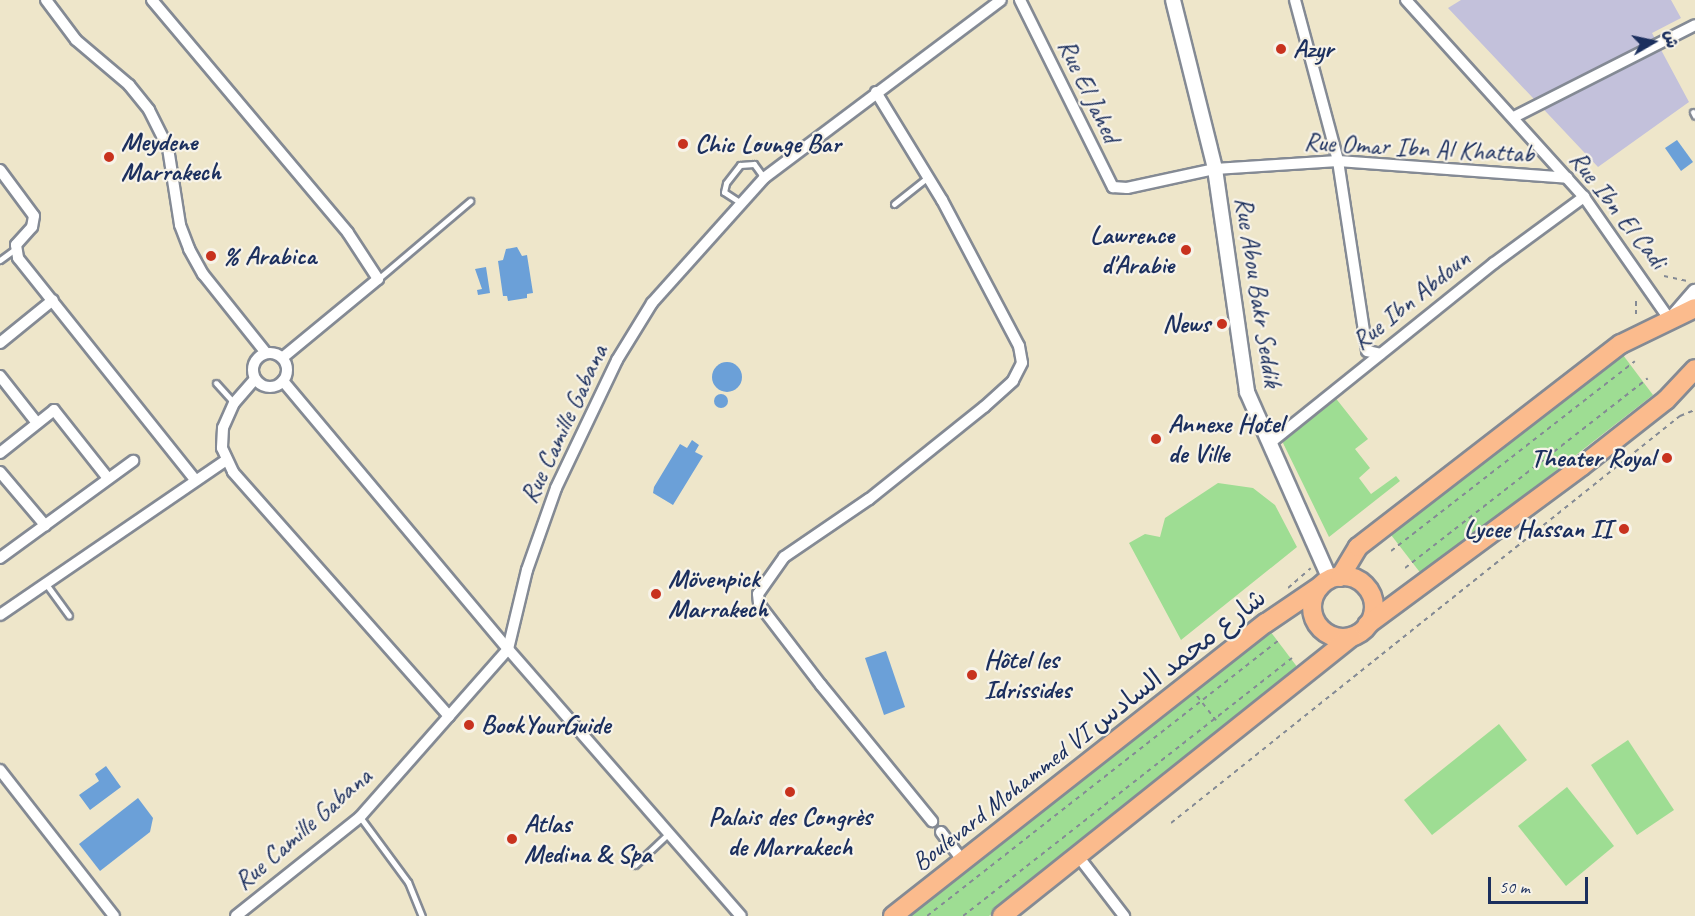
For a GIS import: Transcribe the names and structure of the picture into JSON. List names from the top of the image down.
{
  "streets": {
    "main road": ["Boulevard Mohammed VI شارع محمد السادس"],
    "street": [
      "Rue El Jahed",
      "Rue Omar Ibn Al Khattab",
      "Rue Ibn El Cadi",
      "Rue Abou Bakr Seddik",
      "Rue Ibn Abdoun",
      "Rue Camille Gabana"
    ]
  },
  "crossings": [
    ["Rue El Jahed", "Rue Omar Ibn Al Khattab"],
    ["Rue Omar Ibn Al Khattab", "Rue Ibn El Cadi"],
    ["Rue Omar Ibn Al Khattab", "Rue Abou Bakr Seddik"],
    ["Rue Ibn El Cadi", "Rue Ibn Abdoun"],
    ["Rue Ibn El Cadi", "Boulevard Mohammed VI شارع محمد السادس"],
    ["Rue Abou Bakr Seddik", "Rue Ibn Abdoun"],
    ["Rue Abou Bakr Seddik", "Boulevard Mohammed VI شارع محمد السادس"]
  ],
  "places": [
    "Azyr",
    "Chic Lounge Bar",
    "Meydene Marrakech",
    "Lawrence d'Arabie",
    "% Arabica",
    "News",
    "Annexe Hotel de Ville",
    "Theater Royal",
    "Lycee Hassan II",
    "Mövenpick Marrakech",
    "Hôtel les Idrissides",
    "BookYourGuide",
    "Palais des Congrès de Marrakech",
    "Atlas Medina & Spa"
  ],
  "scale_bar": "50 m",
  "north": "right"
}
